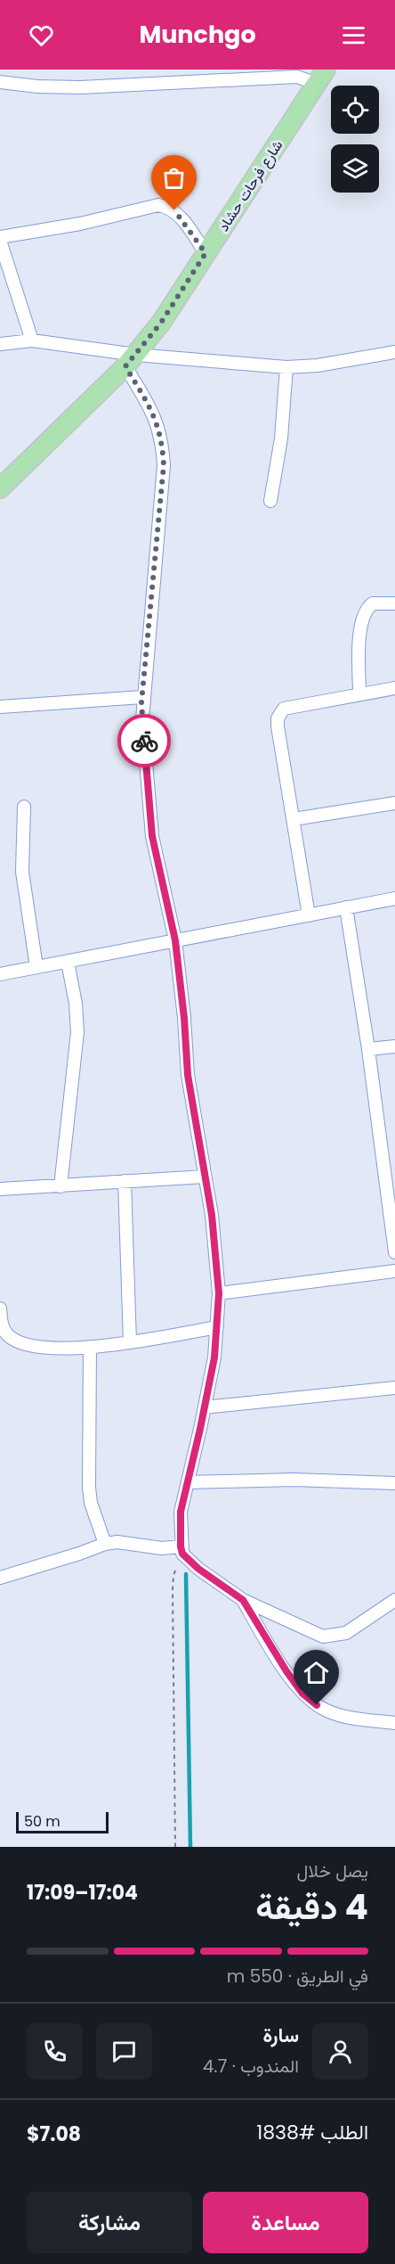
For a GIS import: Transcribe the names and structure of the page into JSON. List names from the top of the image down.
{
  "streets": {
    "main road": ["شارع فرحات حشاد"]
  },
  "scale_bar": "50 m",
  "page": {
    "header": "Munchgo",
    "scale": "50 m",
    "heading": ["4 دقيقة", "يصل خلال", "17:04–17:09"],
    "panel": [
      "سارة",
      "المندوب · 4.7",
      "الطلب #1838",
      "$7.08"
    ],
    "bar": "في الطريق · 550 m",
    "buttons": ["مساعدة", "مشاركة"]
  }
}
